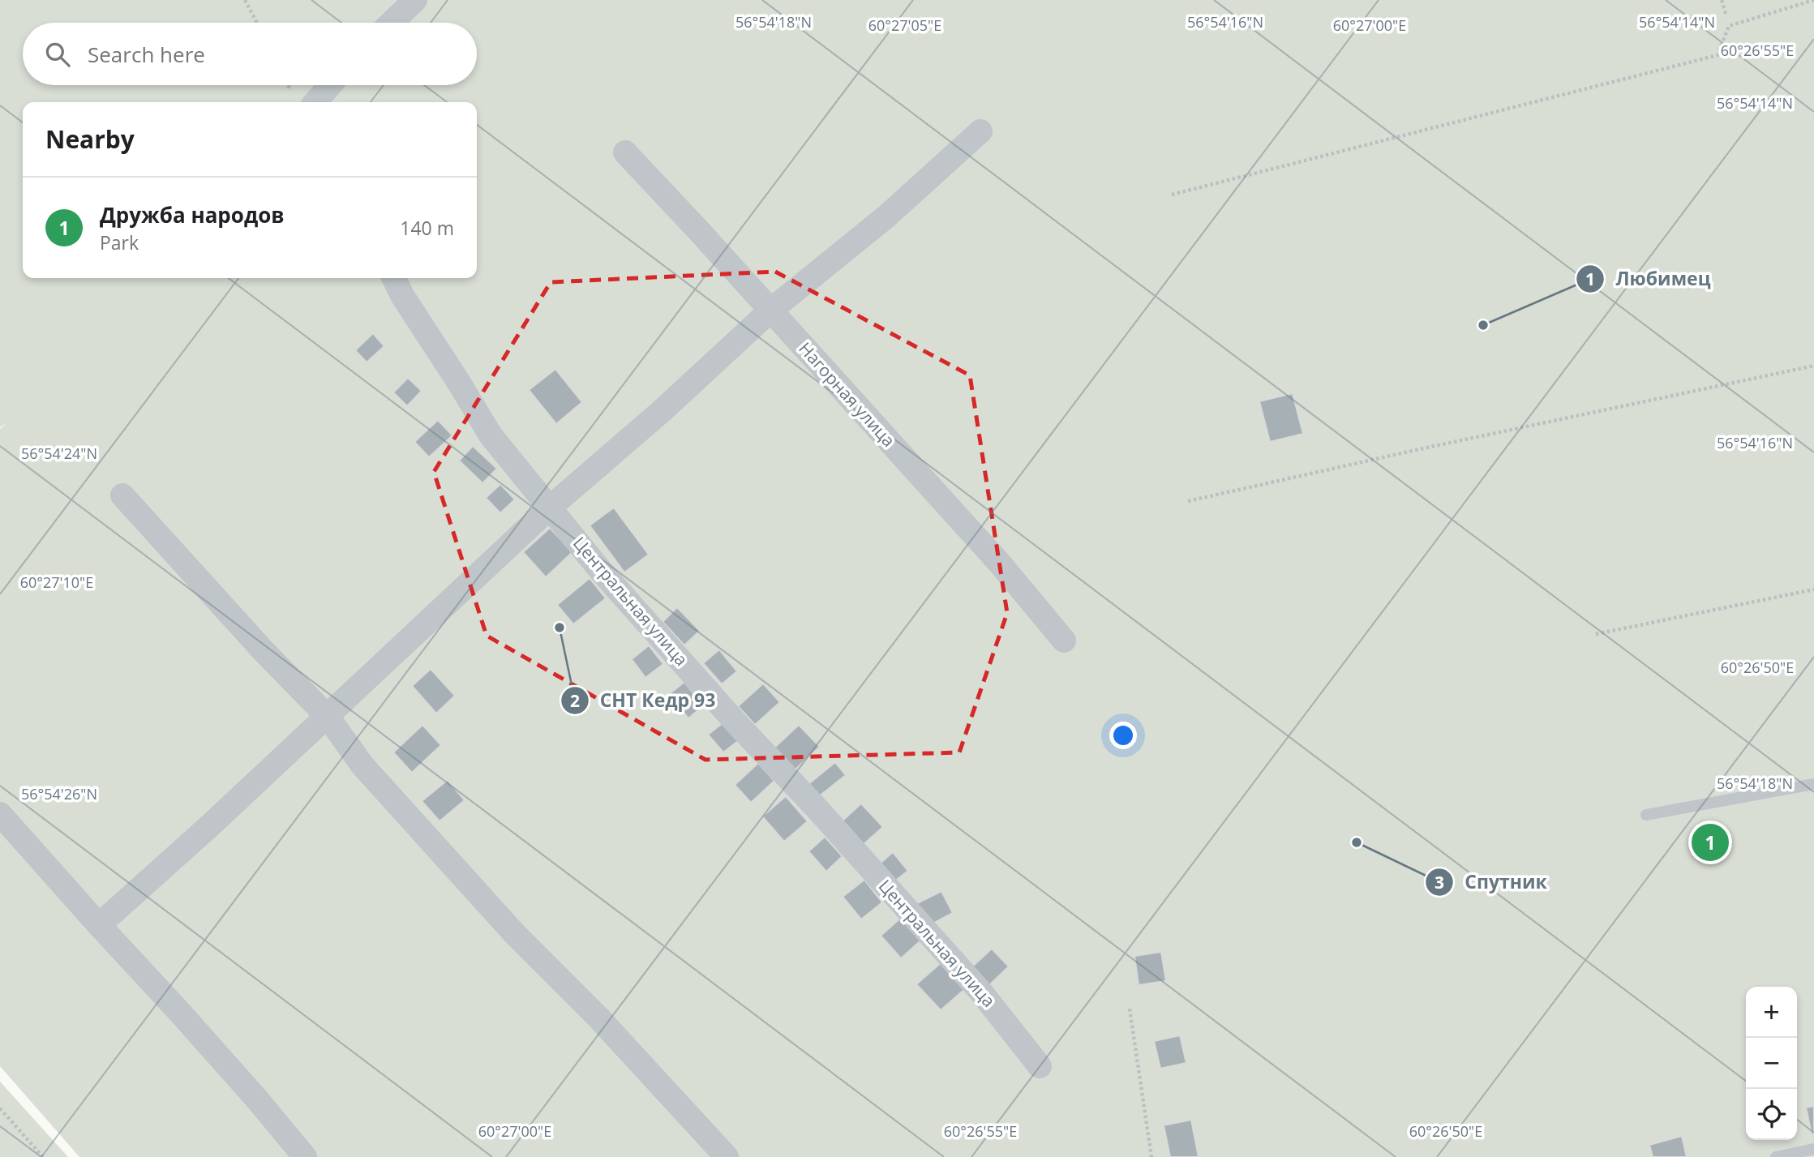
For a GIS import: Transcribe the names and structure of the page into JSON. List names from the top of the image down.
{
  "streets": {
    "street": ["Нагорная улица", "Центральная улица"]
  },
  "places": ["Любимец", "СНТ Кедр 93", "Спутник"],
  "page": {
    "search": "Search here",
    "heading": "Nearby",
    "list": [
      {
        "mark": "1",
        "name": "Дружба народов",
        "note": "Park",
        "value": "140 m"
      }
    ],
    "pins": "1",
    "map_buttons": ["+", "−"]
  },
  "coordinates": [
    "56°54'18\"N",
    "56°54'16\"N",
    "56°54'14\"N",
    "60°27'05\"E",
    "60°27'00\"E",
    "60°26'55\"E",
    "56°54'24\"N",
    "60°27'10\"E",
    "60°26'50\"E",
    "56°54'26\"N"
  ]
}
